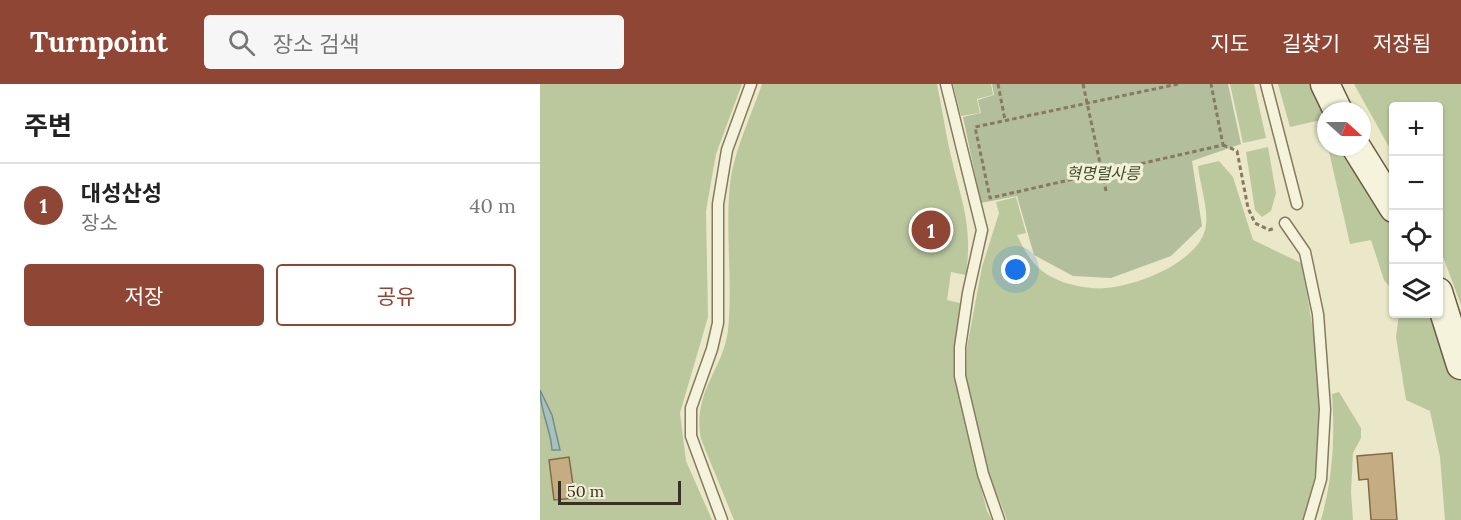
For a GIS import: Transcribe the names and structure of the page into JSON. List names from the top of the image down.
{
  "parks": ["혁명렬사릉"],
  "scale_bar": "50 m",
  "north": "right",
  "page": {
    "header": "Turnpoint",
    "search": "장소 검색",
    "nav": ["지도", "길찾기", "저장됨"],
    "heading": "주변",
    "map_buttons": ["+", "−"],
    "list": [
      {
        "mark": "1",
        "name": "대성산성",
        "note": "장소",
        "value": "40 m"
      }
    ],
    "pins": "1",
    "buttons": ["저장", "공유"],
    "scale": "50 m"
  }
}
